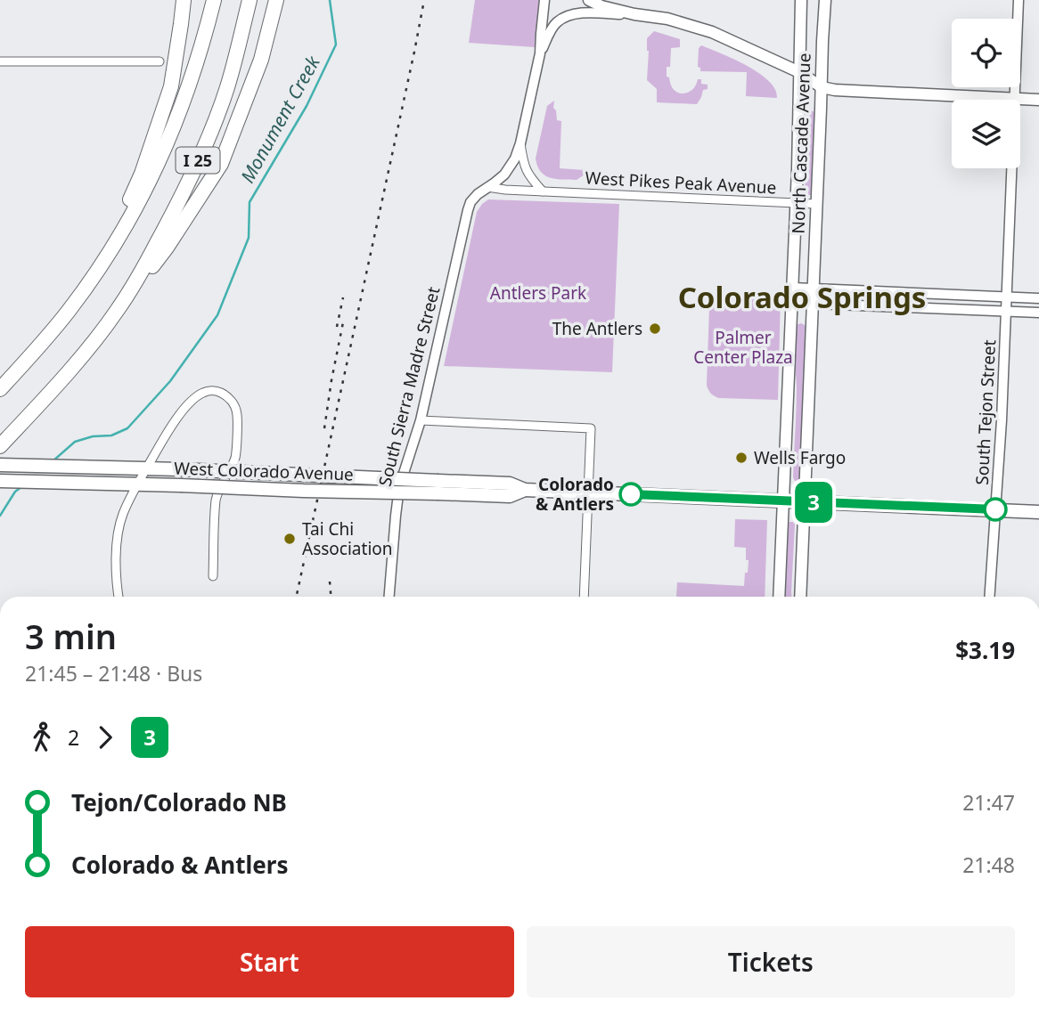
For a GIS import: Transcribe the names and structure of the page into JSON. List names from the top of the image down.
{
  "streets": {
    "highway": ["I 25"],
    "main road": ["North Cascade Avenue", "West Colorado Avenue"],
    "street": ["West Pikes Peak Avenue", "South Sierra Madre Street", "South Tejon Street"]
  },
  "crossings": [
    ["North Cascade Avenue", "West Pikes Peak Avenue"],
    ["North Cascade Avenue", "West Colorado Avenue"],
    ["West Pikes Peak Avenue", "South Sierra Madre Street"],
    ["South Tejon Street", "West Colorado Avenue"]
  ],
  "districts": ["Colorado Springs"],
  "water": ["Monument Creek"],
  "parks": ["Antlers Park", "Palmer Center Plaza"],
  "places": [
    "The Antlers",
    "Wells Fargo",
    "Colorado & Antlers",
    "Tai Chi Association"
  ],
  "lines": ["bus line 3"],
  "page": {
    "on_map": "3",
    "heading": ["3 min", "21:45 – 21:48 · Bus", "$3.19"],
    "legs": ["2", "3"],
    "list": [
      {
        "name": "Tejon/Colorado NB",
        "value": "21:47"
      },
      {
        "name": "Colorado & Antlers",
        "value": "21:48"
      }
    ],
    "buttons": ["Start", "Tickets"]
  }
}
